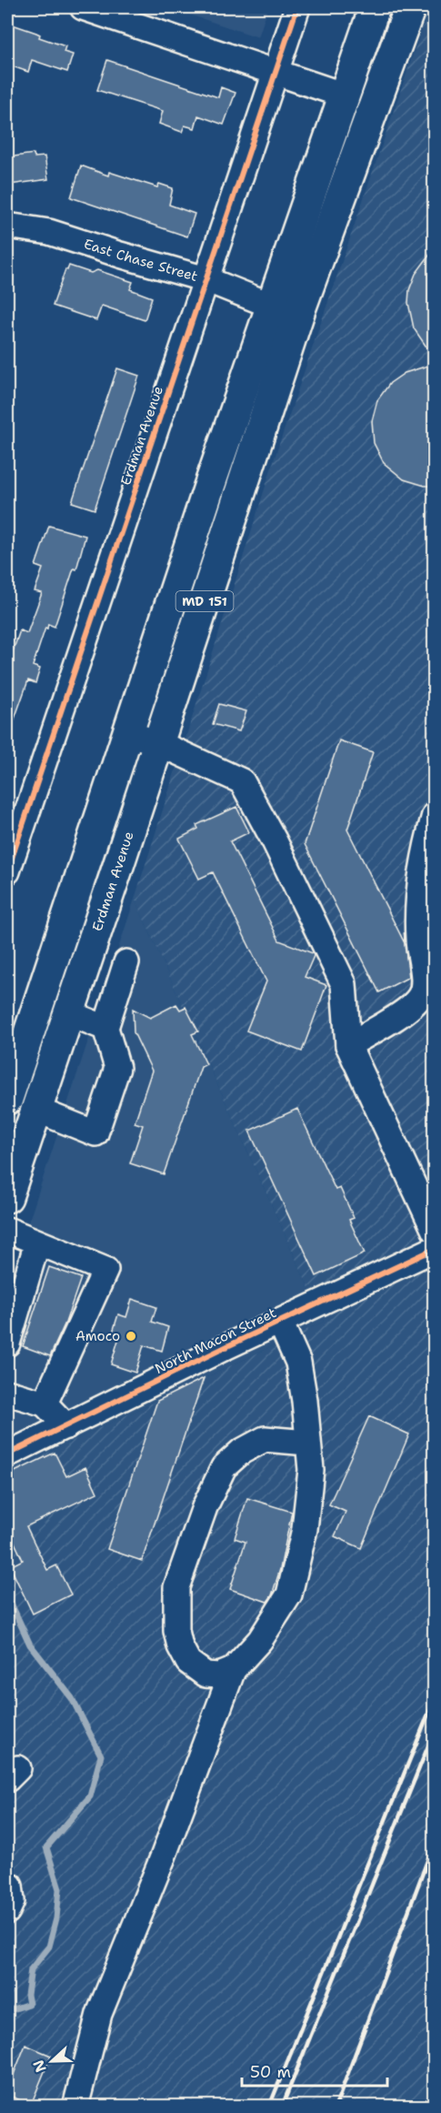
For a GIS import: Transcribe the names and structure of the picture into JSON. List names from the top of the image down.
{
  "streets": {
    "main road": ["Erdman Avenue", "MD 151"],
    "street": ["East Chase Street", "North Macon Street"]
  },
  "crossings": [
    ["East Chase Street", "Erdman Avenue"],
    ["East Chase Street", "MD 151"]
  ],
  "places": ["Amoco"],
  "scale_bar": "50 m",
  "north": "left"
}
